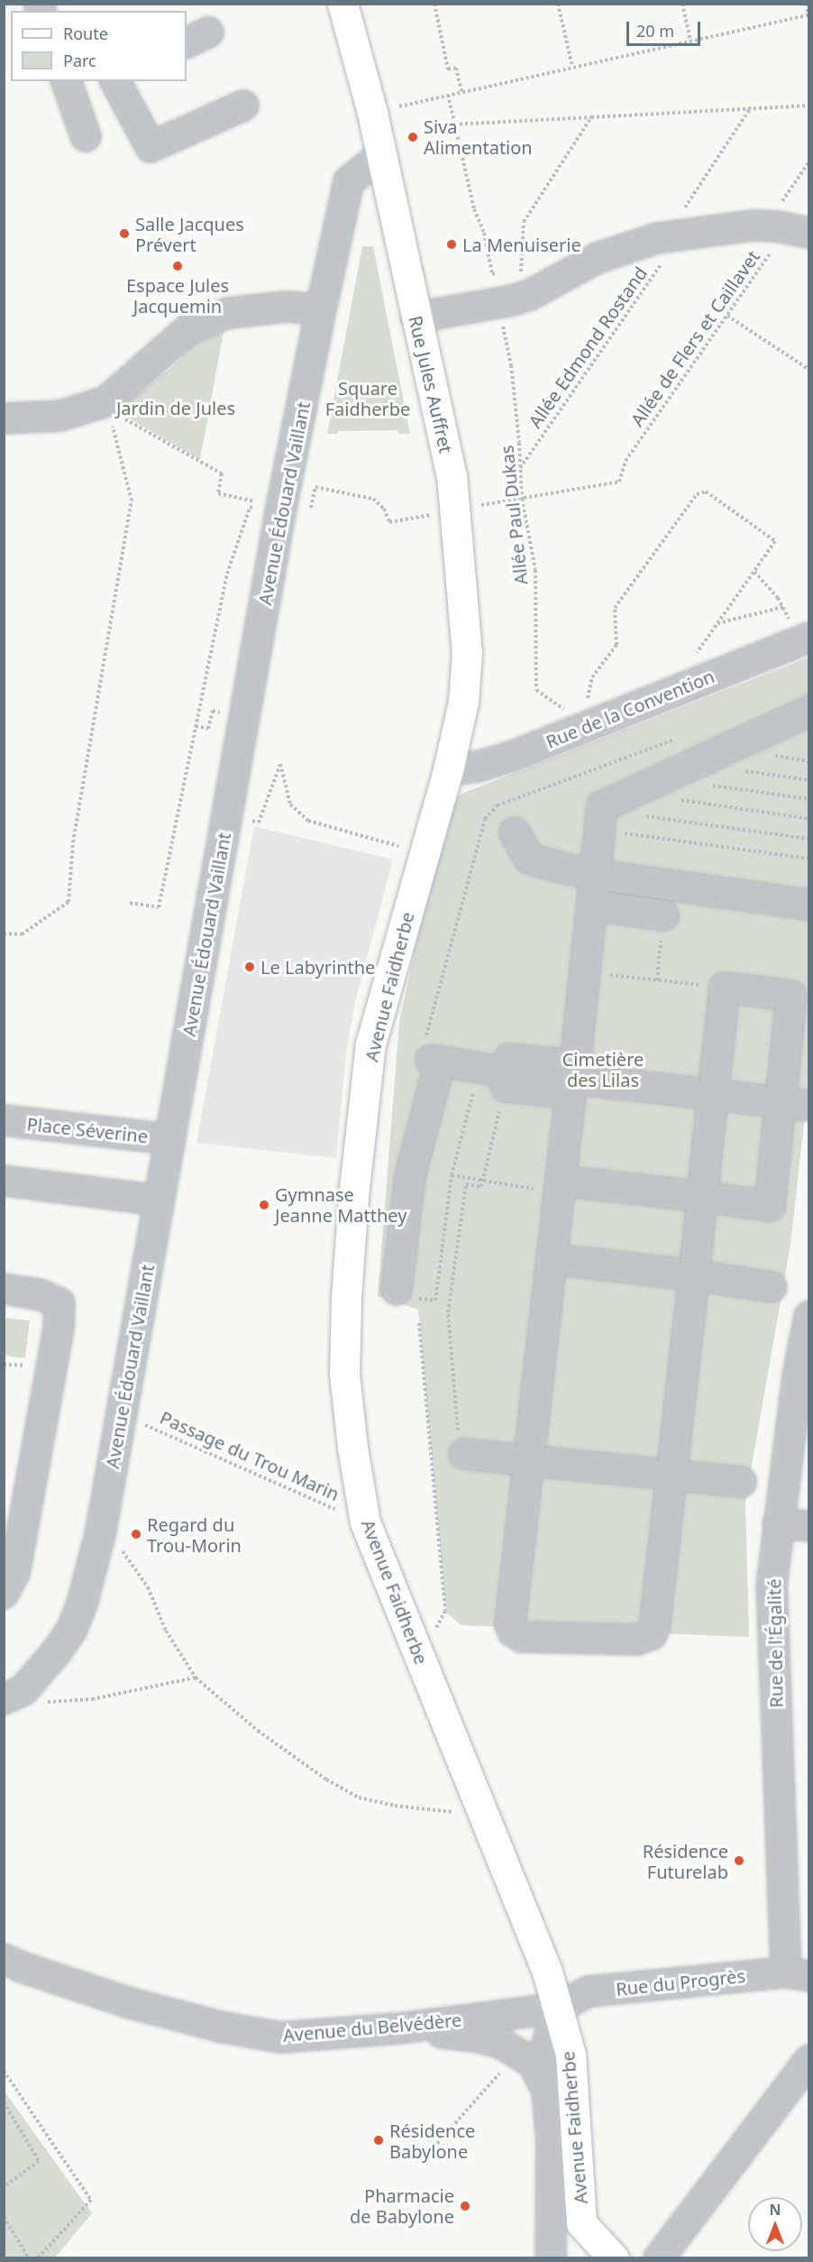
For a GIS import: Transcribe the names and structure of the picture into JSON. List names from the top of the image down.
{
  "streets": {
    "main road": ["Rue Jules Auffret", "Avenue Faidherbe"],
    "street": [
      "Avenue Édouard Vaillant",
      "Rue de la Convention",
      "Place Séverine",
      "Rue de l'Égalité",
      "Rue du Progrès",
      "Avenue du Belvédère"
    ],
    "path": [
      "Allée de Flers et Caillavet",
      "Allée Edmond Rostand",
      "Allée Paul Dukas",
      "Passage du Trou Marin"
    ]
  },
  "crossings": [
    ["Allée de Flers et Caillavet", "Allée Paul Dukas"],
    ["Allée Edmond Rostand", "Allée Paul Dukas"],
    ["Rue Jules Auffret", "Avenue Édouard Vaillant"],
    ["Rue Jules Auffret", "Rue de la Convention"],
    ["Rue Jules Auffret", "Avenue Faidherbe"],
    ["Avenue Édouard Vaillant", "Place Séverine"],
    ["Avenue Édouard Vaillant", "Passage du Trou Marin"],
    ["Rue de la Convention", "Avenue Faidherbe"],
    ["Avenue Faidherbe", "Passage du Trou Marin"],
    ["Avenue Faidherbe", "Rue du Progrès"],
    ["Avenue Faidherbe", "Avenue du Belvédère"],
    ["Rue de l'Égalité", "Rue du Progrès"],
    ["Rue du Progrès", "Avenue du Belvédère"]
  ],
  "parks": ["Square Faidherbe", "Jardin de Jules", "Cimetière des Lilas"],
  "places": [
    "Siva Alimentation",
    "Salle Jacques Prévert",
    "La Menuiserie",
    "Espace Jules Jacquemin",
    "Le Labyrinthe",
    "Gymnase Jeanne Matthey",
    "Regard du Trou-Morin",
    "Résidence Futurelab",
    "Résidence Babylone",
    "Pharmacie de Babylone"
  ],
  "legend": ["Route", "Parc"],
  "scale_bar": "20 m",
  "north": "top"
}
